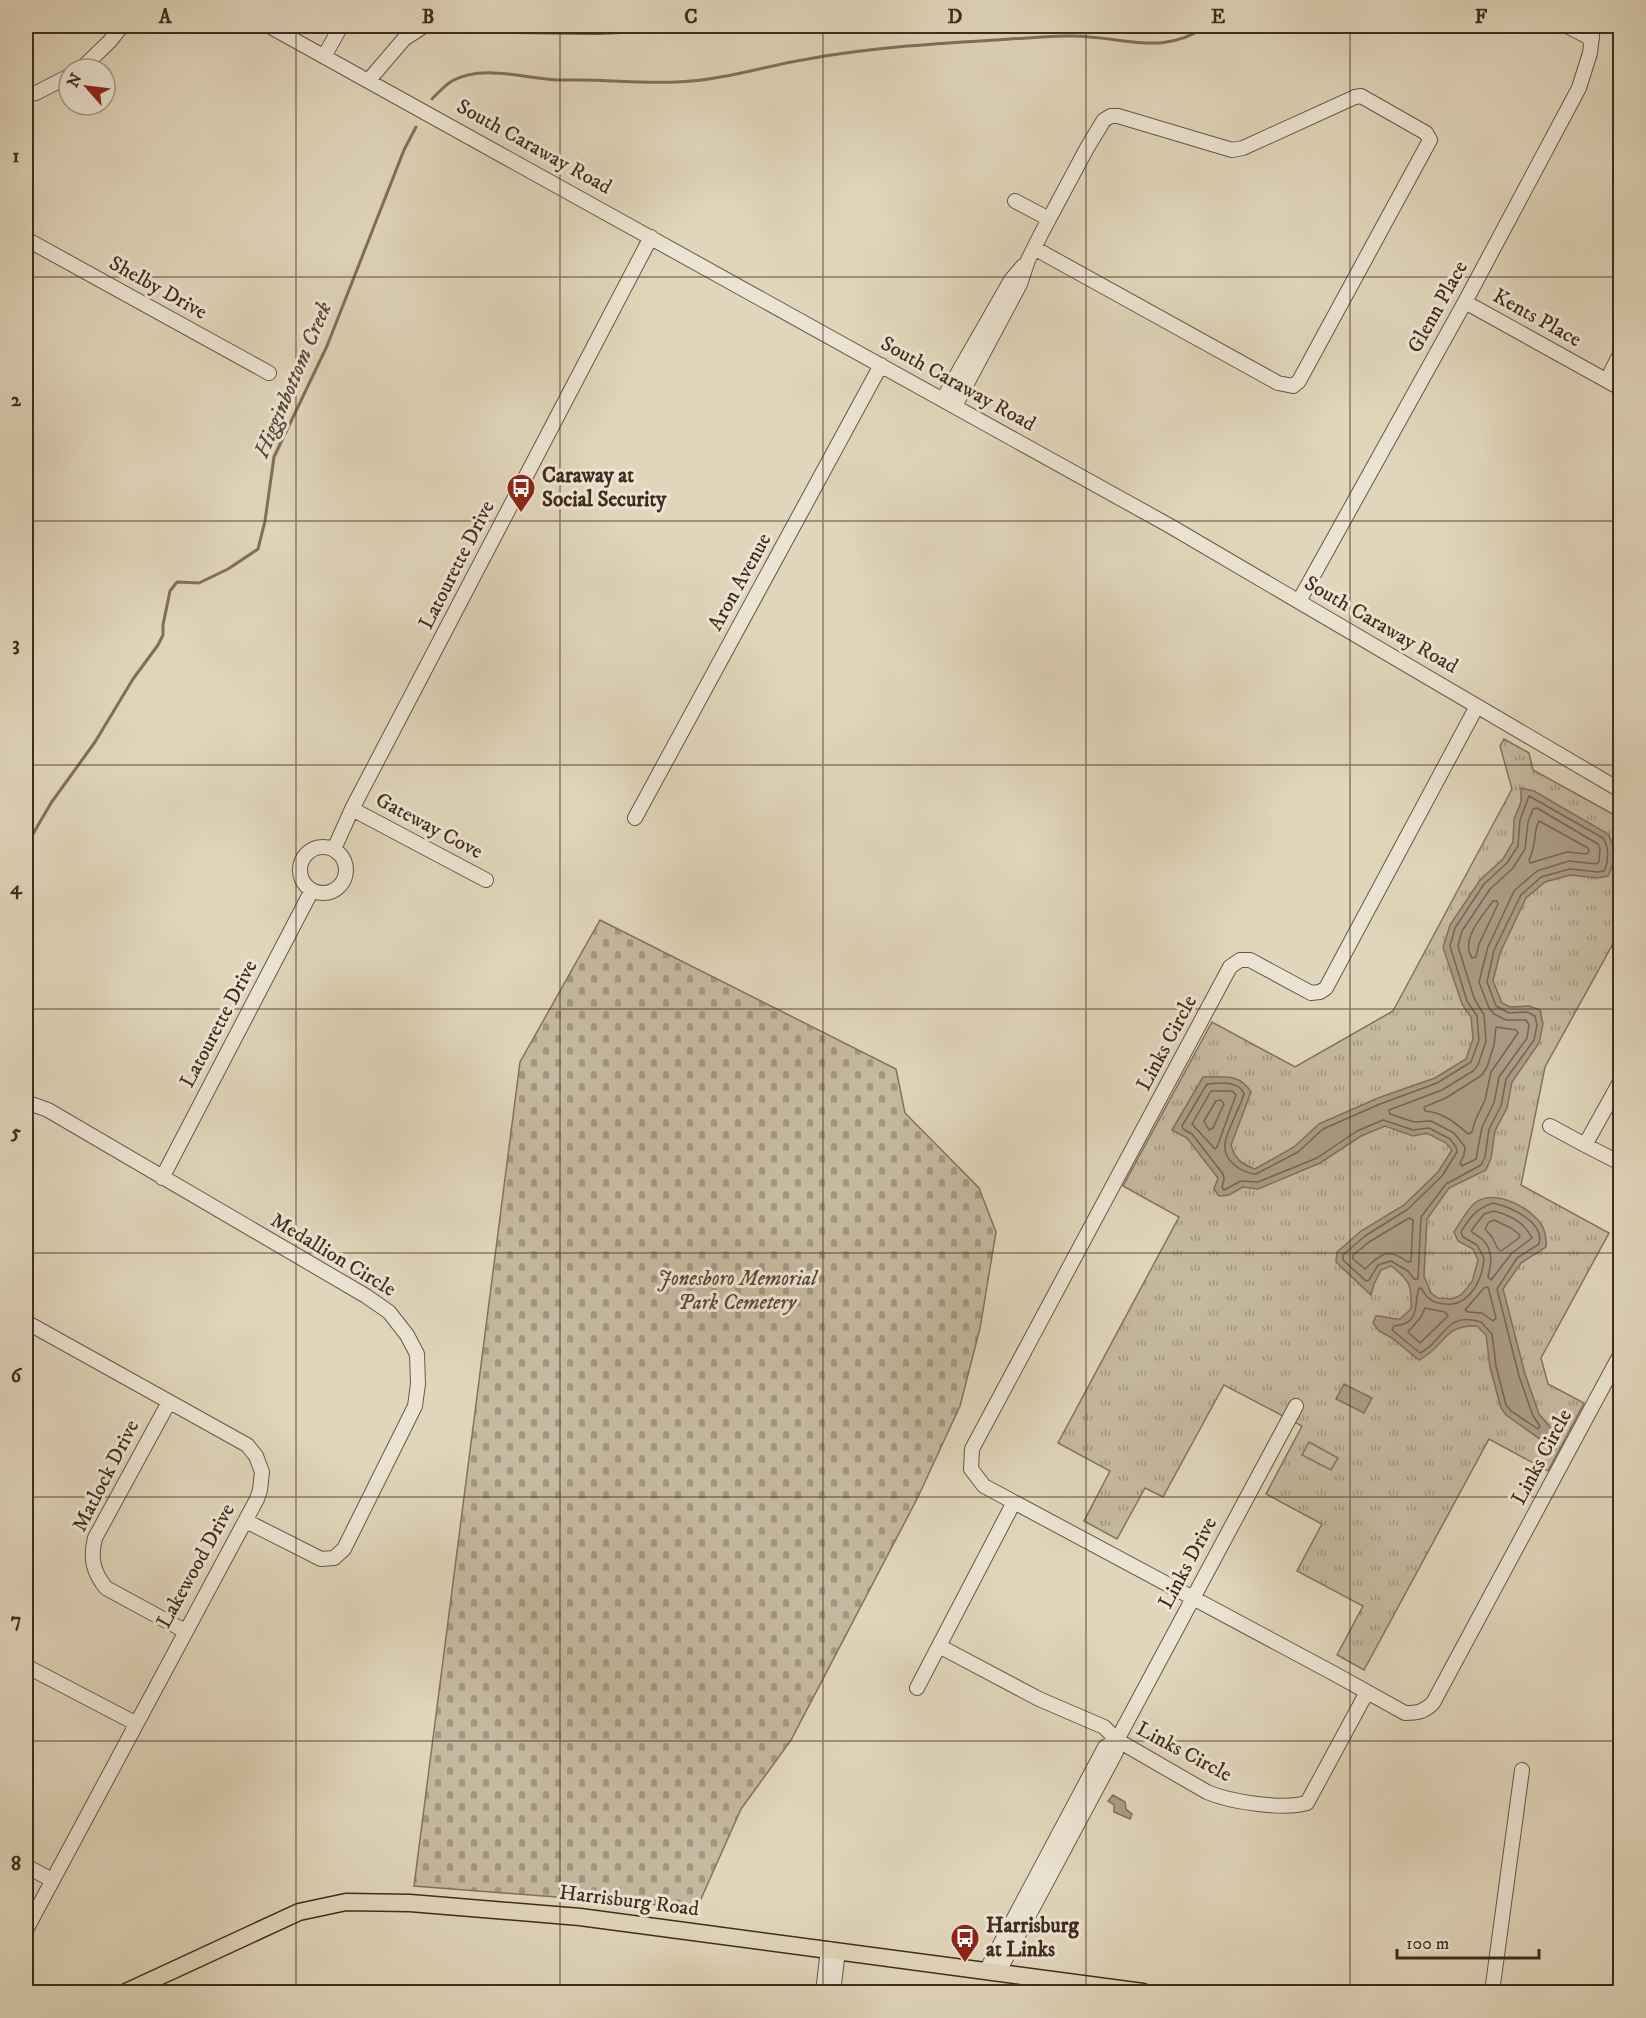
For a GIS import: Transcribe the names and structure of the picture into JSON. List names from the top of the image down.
{
  "streets": {
    "main road": ["Harrisburg Road"],
    "street": [
      "South Caraway Road",
      "Shelby Drive",
      "Glenn Place",
      "Kents Place",
      "Latourette Drive",
      "Aron Avenue",
      "Gateway Cove",
      "Links Circle",
      "Medallion Circle",
      "Matlock Drive",
      "Links Drive",
      "Lakewood Drive"
    ]
  },
  "crossings": [
    ["South Caraway Road", "Glenn Place"],
    ["South Caraway Road", "Latourette Drive"],
    ["South Caraway Road", "Aron Avenue"],
    ["South Caraway Road", "Links Circle"],
    ["Glenn Place", "Kents Place"],
    ["Latourette Drive", "Gateway Cove"],
    ["Latourette Drive", "Medallion Circle"],
    ["Links Circle", "Links Drive"],
    ["Medallion Circle", "Lakewood Drive"],
    ["Matlock Drive", "Lakewood Drive"],
    ["Links Drive", "Harrisburg Road"]
  ],
  "water": ["Higginbottom Creek"],
  "parks": ["Jonesboro Memorial Park Cemetery"],
  "places": {
    "bus stop": ["Caraway at Social Security", "Harrisburg at Links"]
  },
  "scale_bar": "100 m",
  "north": "top left",
  "grid": {
    "columns": [
      "A",
      "B",
      "C",
      "D",
      "E",
      "F"
    ],
    "rows": [
      "1",
      "2",
      "3",
      "4",
      "5",
      "6",
      "7",
      "8"
    ]
  }
}
